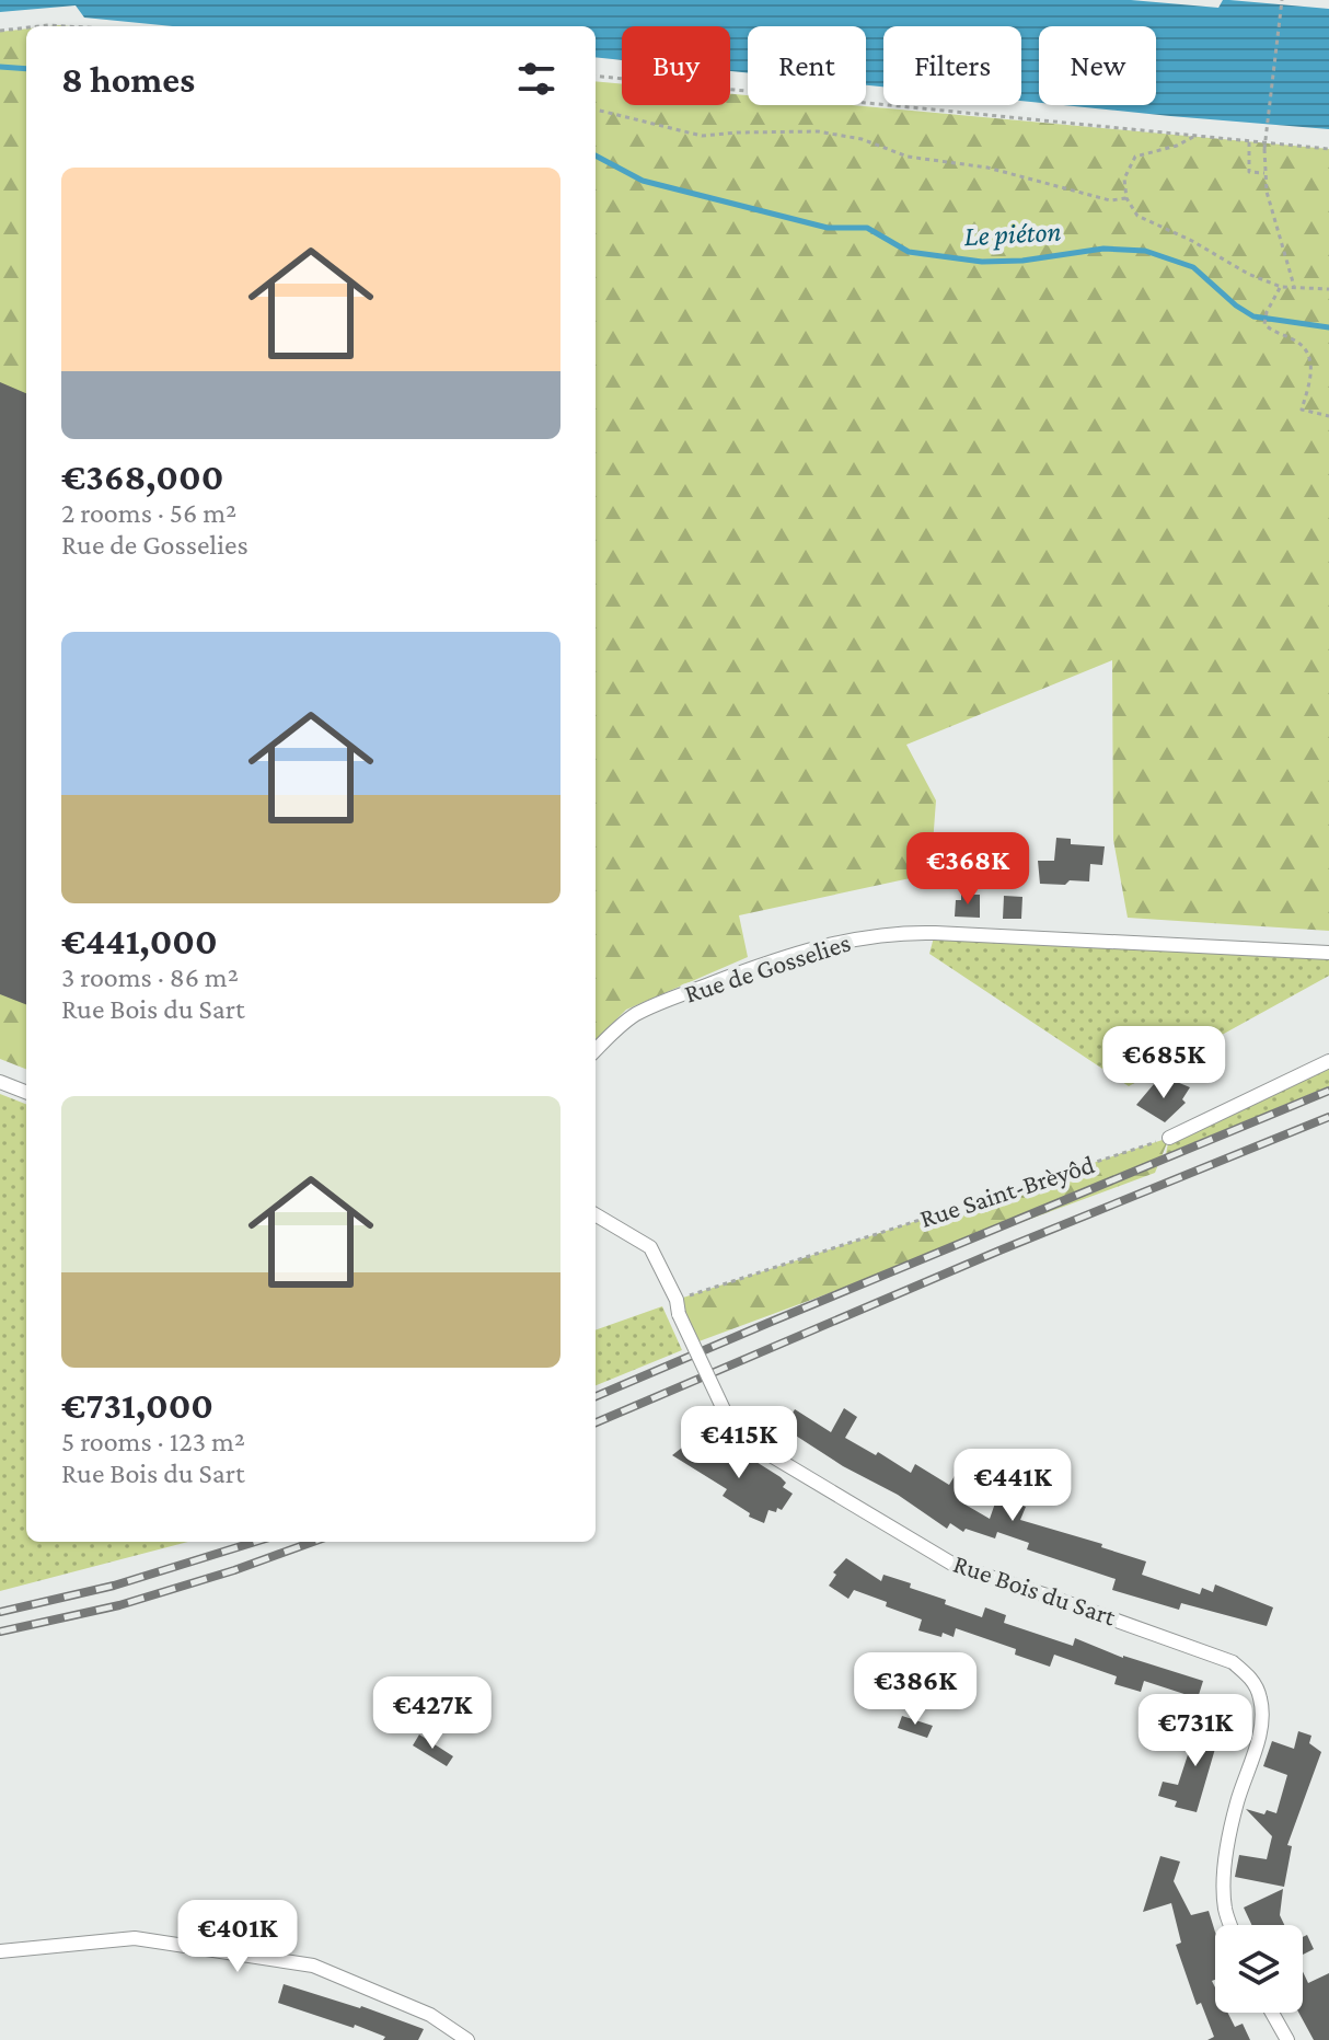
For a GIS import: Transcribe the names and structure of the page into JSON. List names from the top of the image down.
{
  "streets": {
    "street": ["Rue de Gosselies", "Rue Bois du Sart"],
    "path": ["Rue Saint-Brèyôd"]
  },
  "crossings": [
    ["Rue Saint-Brèyôd", "Rue Bois du Sart"]
  ],
  "water": ["Le piéton"],
  "page": {
    "chip": [
      "Buy",
      "Rent",
      "Filters",
      "New"
    ],
    "heading": "8 homes",
    "list": [
      {
        "name": "€368,000",
        "note": "2 rooms · 56 m² · Rue de Gosselies"
      },
      {
        "name": "€441,000",
        "note": "3 rooms · 86 m² · Rue Bois du Sart"
      },
      {
        "name": "€731,000",
        "note": "5 rooms · 123 m² · Rue Bois du Sart"
      }
    ],
    "price": [
      "€368K",
      "€685K",
      "€415K",
      "€441K",
      "€386K",
      "€427K",
      "€731K",
      "€401K"
    ]
  }
}
